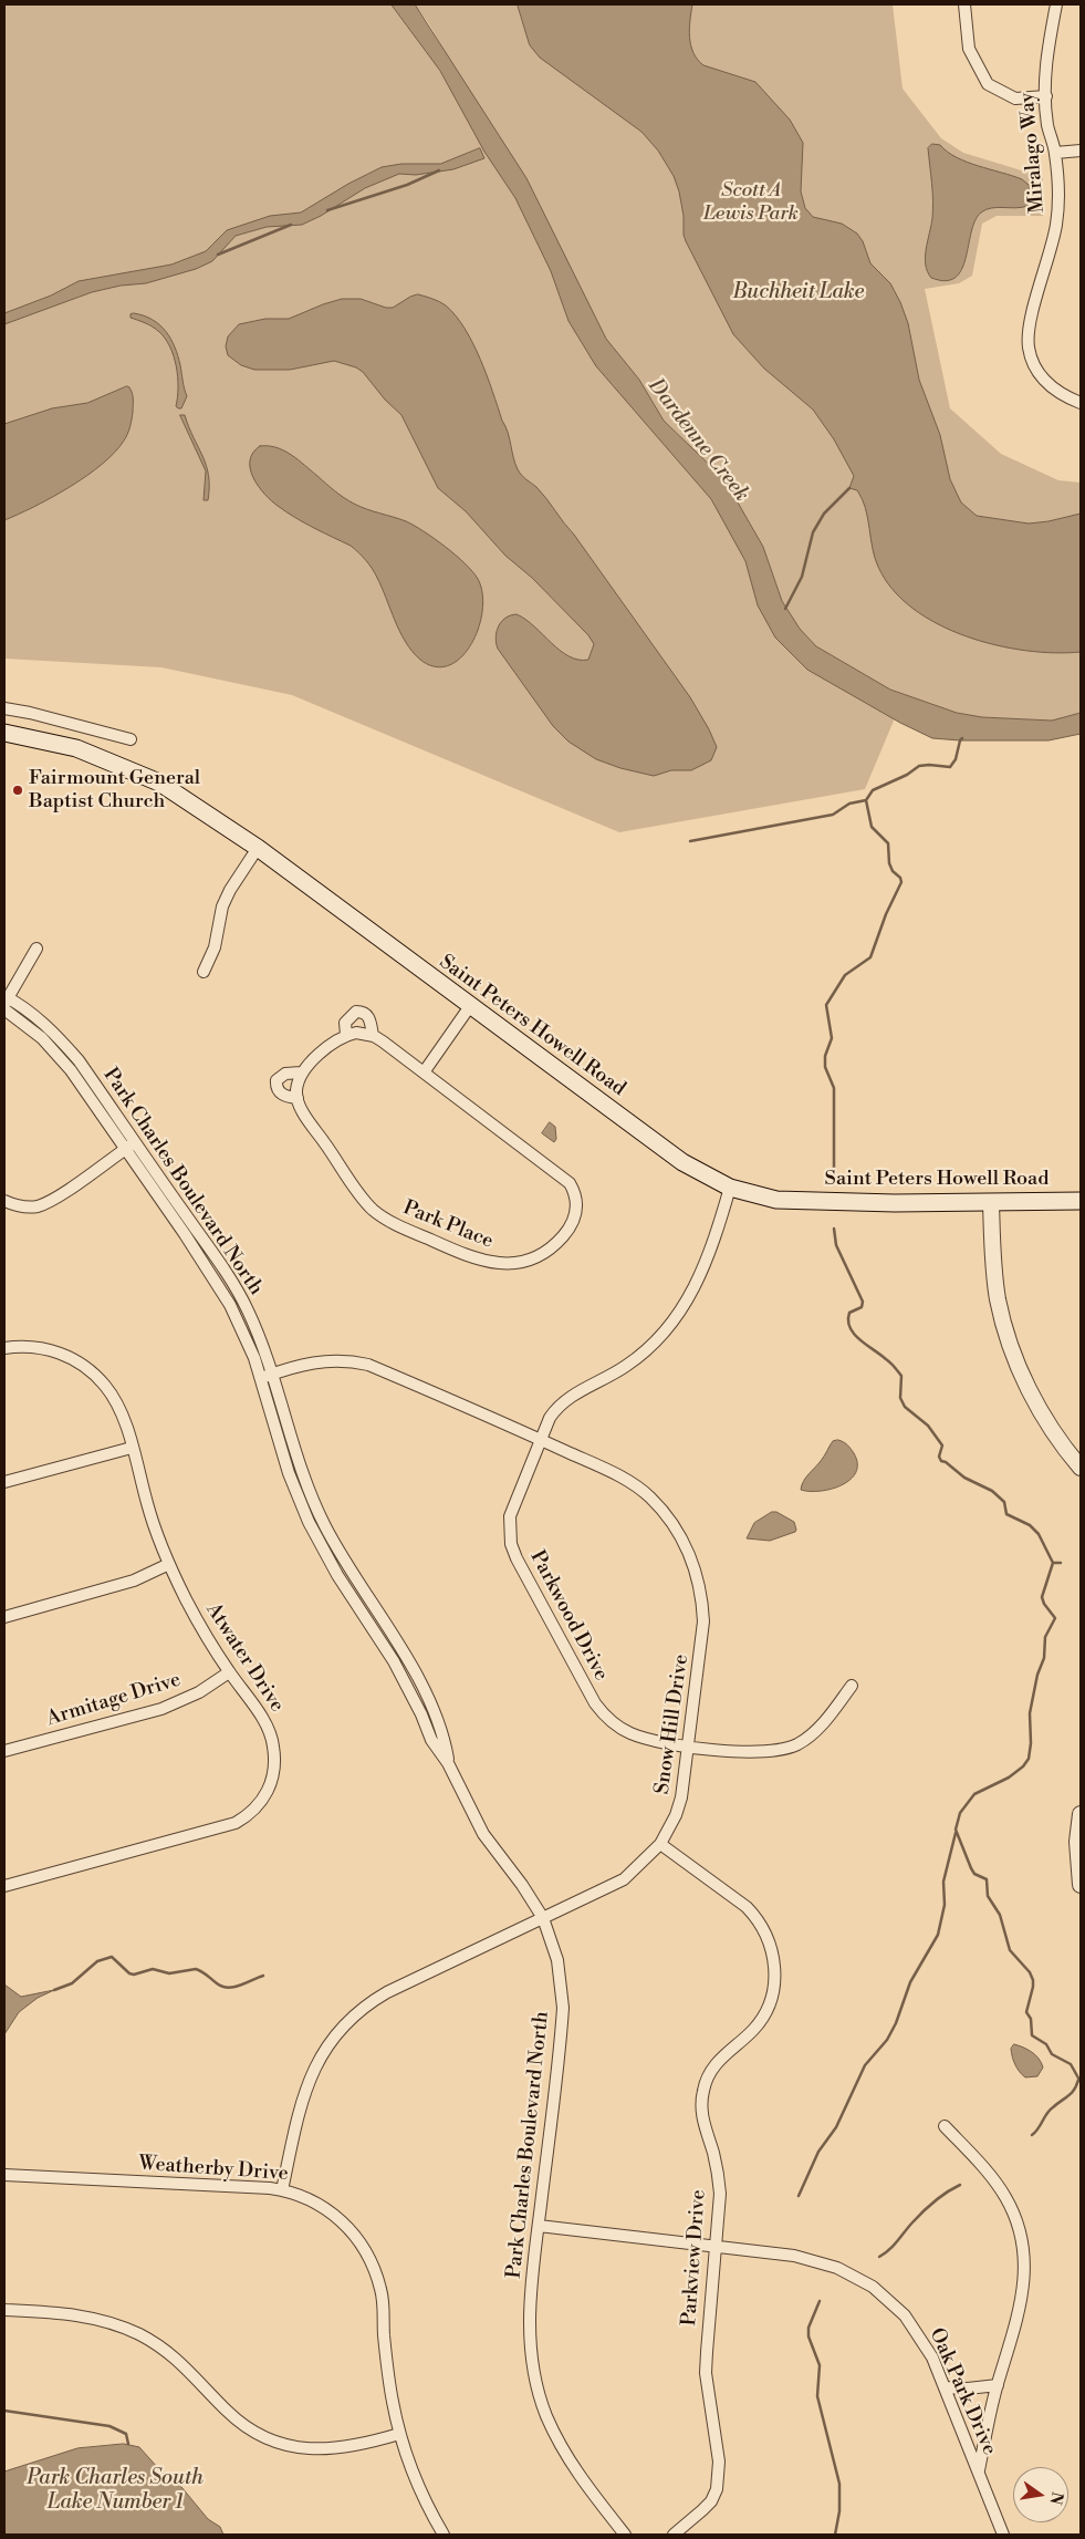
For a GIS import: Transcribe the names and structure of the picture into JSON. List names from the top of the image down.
{
  "streets": {
    "main road": ["Saint Peters Howell Road"],
    "street": [
      "Miralago Way",
      "Park Charles Boulevard North",
      "Park Place",
      "Parkwood Drive",
      "Atwater Drive",
      "Armitage Drive",
      "Snow Hill Drive",
      "Weatherby Drive",
      "Parkview Drive",
      "Oak Park Drive"
    ]
  },
  "crossings": [
    ["Saint Peters Howell Road", "Parkwood Drive"],
    ["Park Charles Boulevard North", "Snow Hill Drive"],
    ["Park Charles Boulevard North", "Oak Park Drive"],
    ["Parkwood Drive", "Snow Hill Drive"],
    ["Atwater Drive", "Armitage Drive"],
    ["Snow Hill Drive", "Weatherby Drive"],
    ["Snow Hill Drive", "Parkview Drive"],
    ["Parkview Drive", "Oak Park Drive"]
  ],
  "water": ["Buchheit Lake", "Dardenne Creek", "Park Charles South Lake Number 1"],
  "parks": ["Scott A Lewis Park"],
  "places": ["Fairmount General Baptist Church"],
  "north": "right"
}
